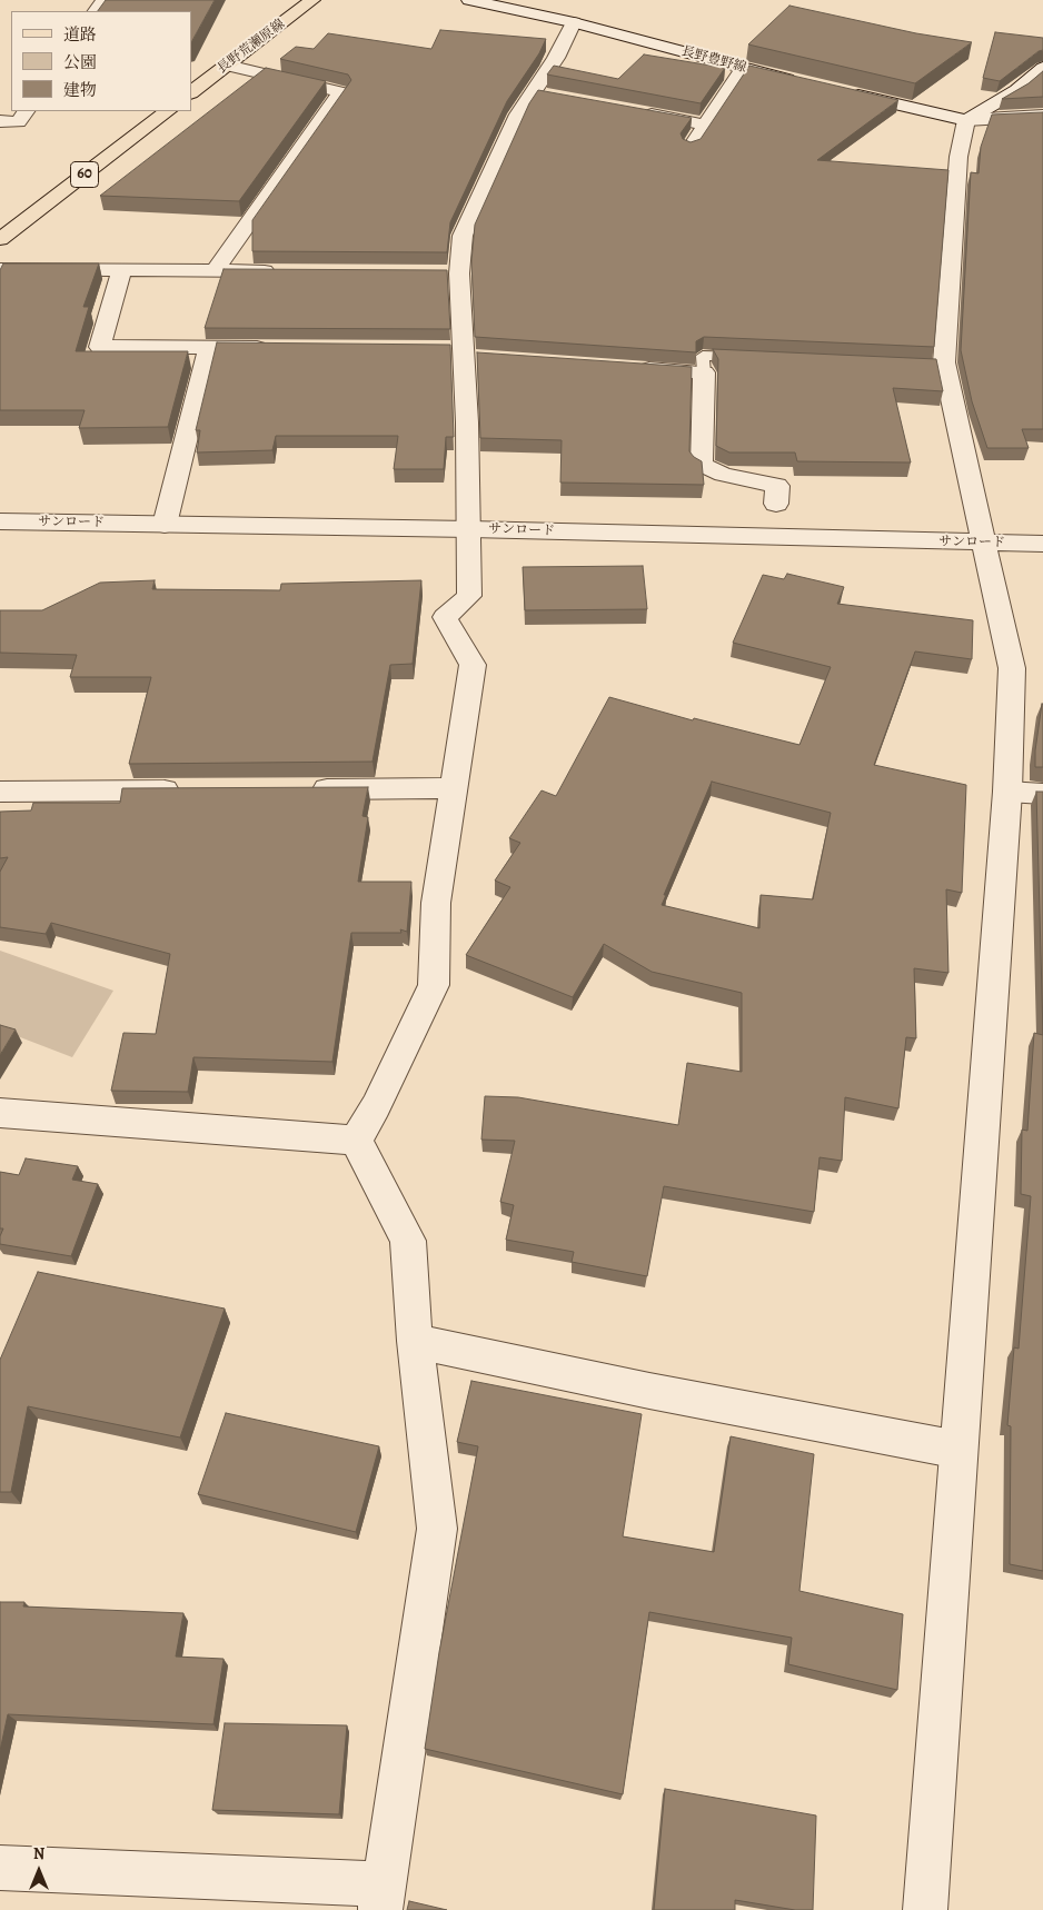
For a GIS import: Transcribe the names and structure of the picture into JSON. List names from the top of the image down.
{
  "streets": {
    "main road": ["長野荒瀬原線", "60"],
    "street": ["長野豊野線", "サンロード"]
  },
  "legend": ["道路", "公園", "建物"],
  "north": "top"
}
